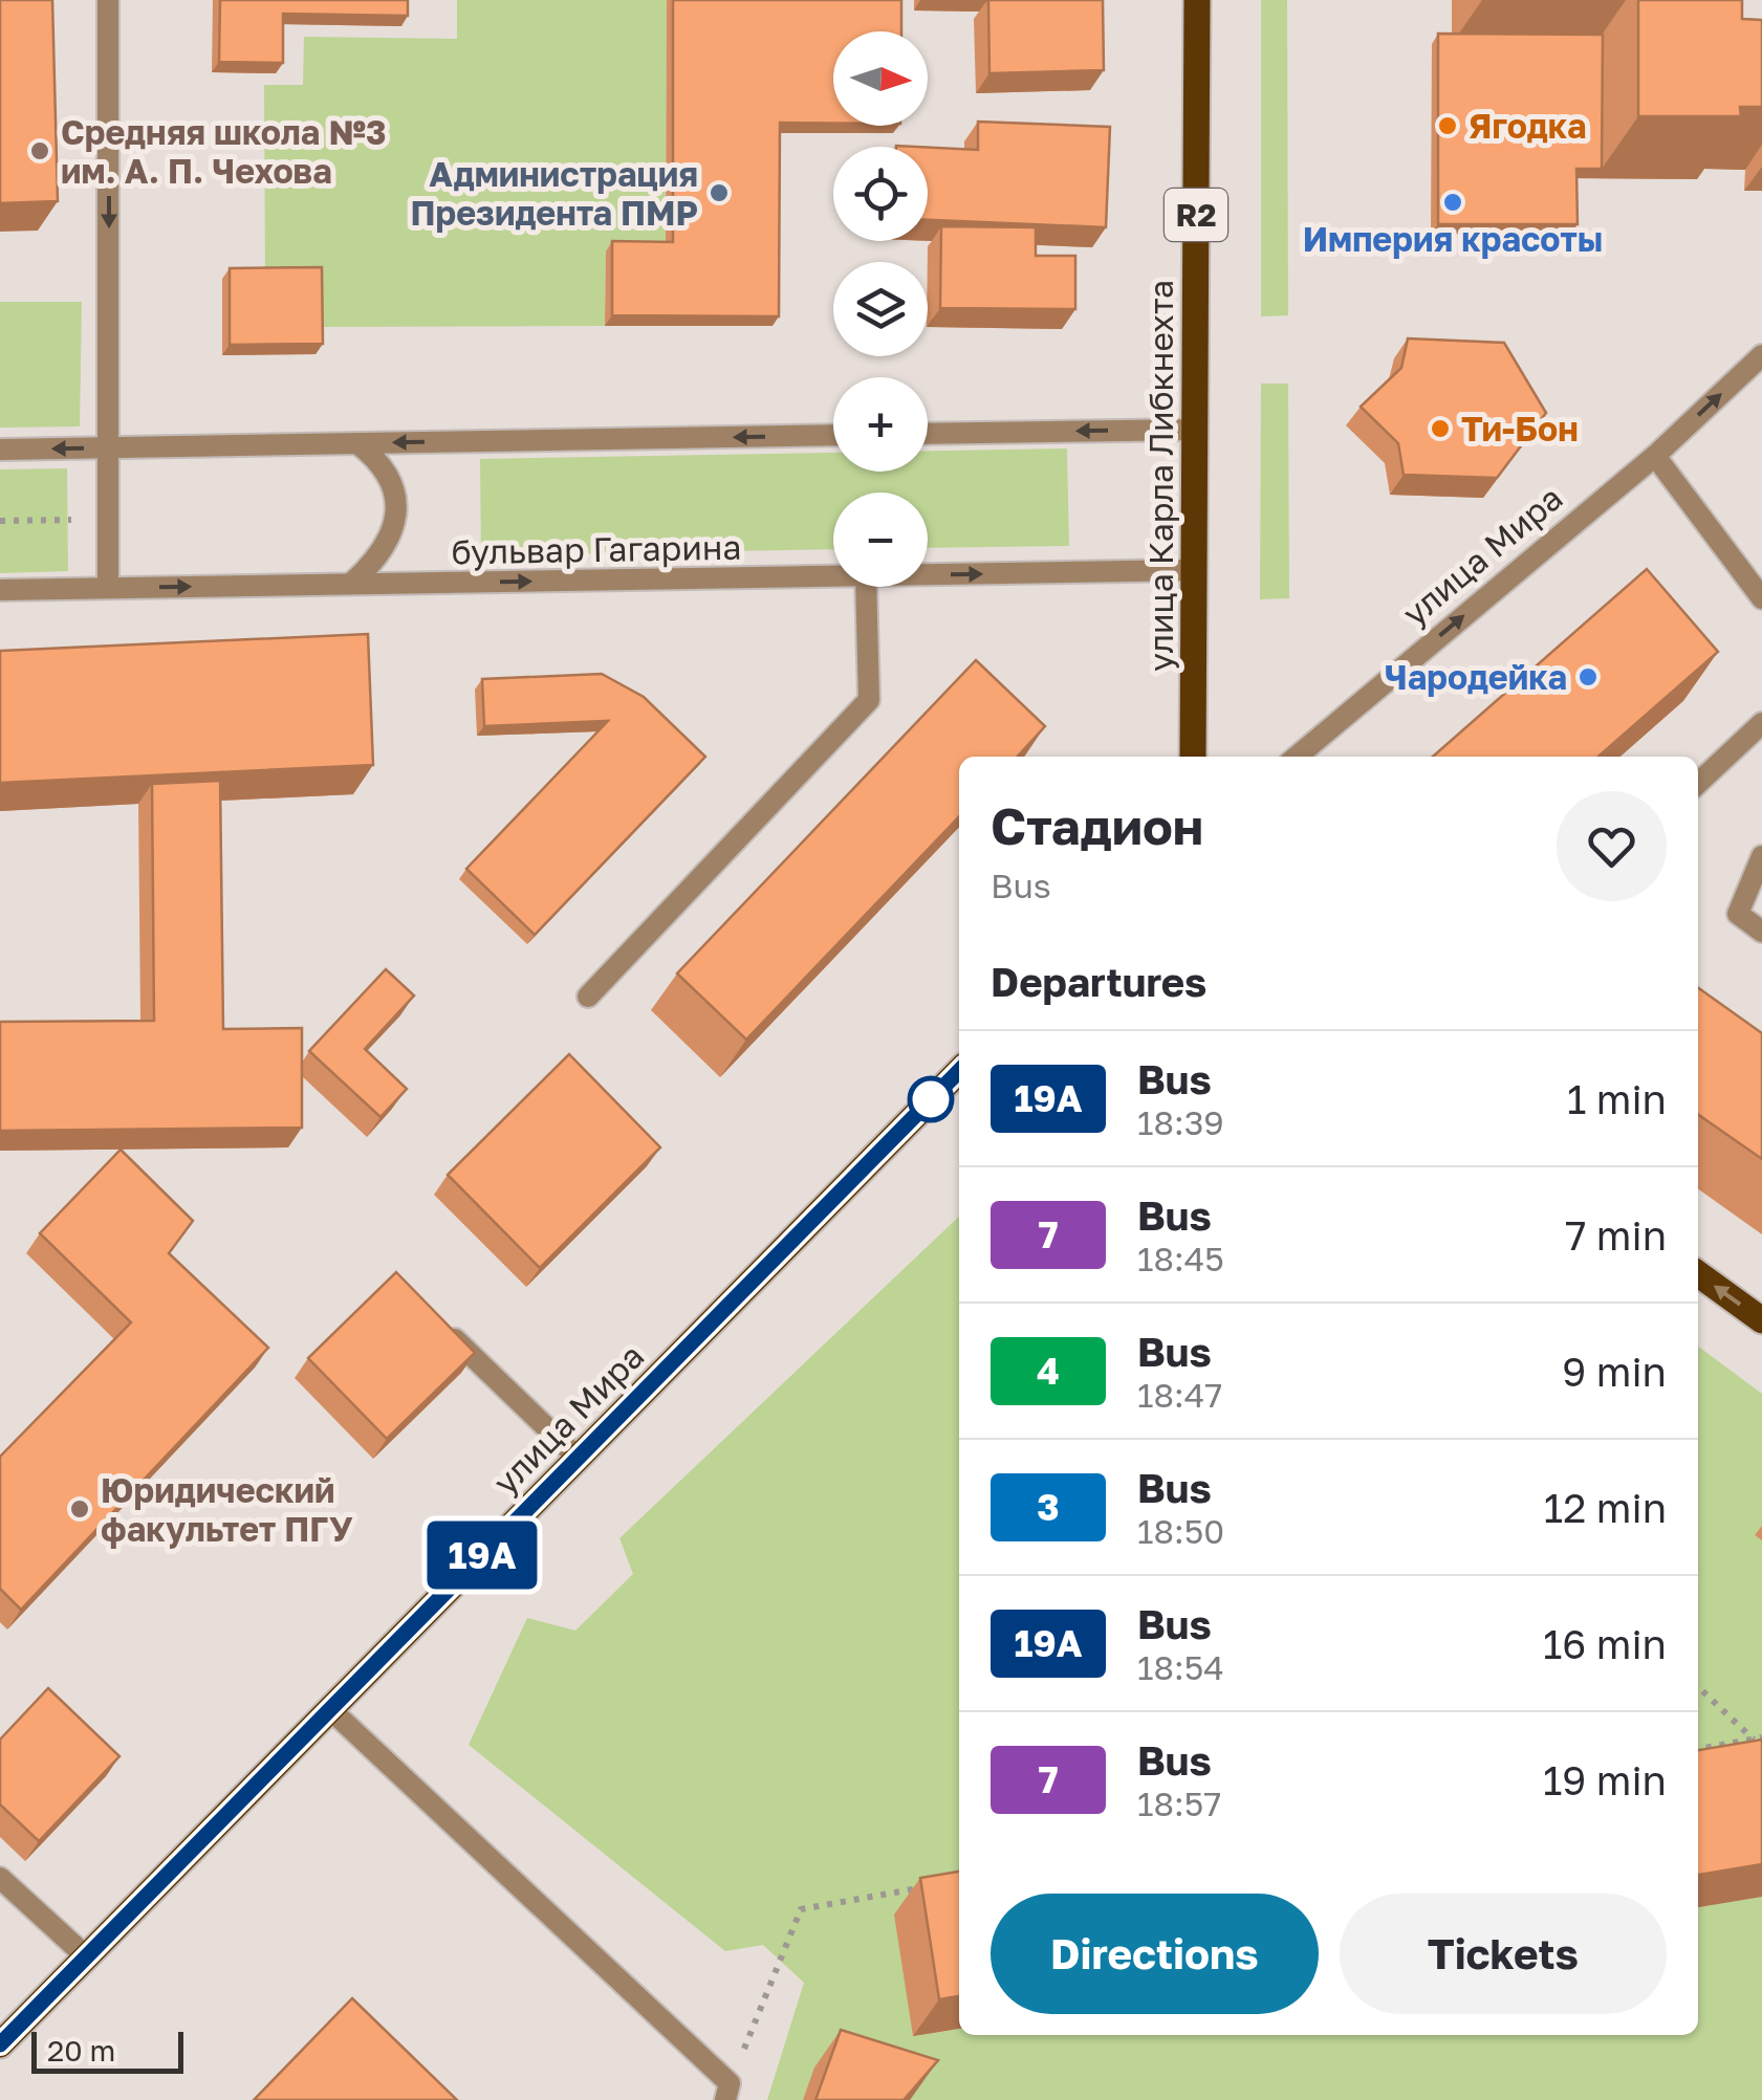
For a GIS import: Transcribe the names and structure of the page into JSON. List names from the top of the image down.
{
  "streets": {
    "main road": ["R2", "улица Карла Либкнехта", "улица Мира"],
    "street": ["бульвар Гагарина"]
  },
  "crossings": [
    ["улица Карла Либкнехта", "бульвар Гагарина"]
  ],
  "places": [
    "Ягодка",
    "Средняя школа №3 им. А. П. Чехова",
    "Администрация Президента ПМР",
    "Империя красоты",
    "Ти-Бон",
    "Чародейка",
    "Юридический факультет ПГУ"
  ],
  "lines": ["bus line 19А"],
  "scale_bar": "20 m",
  "north": "right",
  "page": {
    "on_map": "19А",
    "map_buttons": ["+", "−"],
    "heading": [
      ["Стадион", "Bus"],
      "Departures"
    ],
    "list": [
      {
        "mark": "19А",
        "name": "Bus",
        "note": "18:39",
        "value": "1 min"
      },
      {
        "mark": "7",
        "name": "Bus",
        "note": "18:45",
        "value": "7 min"
      },
      {
        "mark": "4",
        "name": "Bus",
        "note": "18:47",
        "value": "9 min"
      },
      {
        "mark": "3",
        "name": "Bus",
        "note": "18:50",
        "value": "12 min"
      },
      {
        "mark": "19А",
        "name": "Bus",
        "note": "18:54",
        "value": "16 min"
      },
      {
        "mark": "7",
        "name": "Bus",
        "note": "18:57",
        "value": "19 min"
      }
    ],
    "buttons": ["Directions", "Tickets"],
    "scale": "20 m"
  }
}
